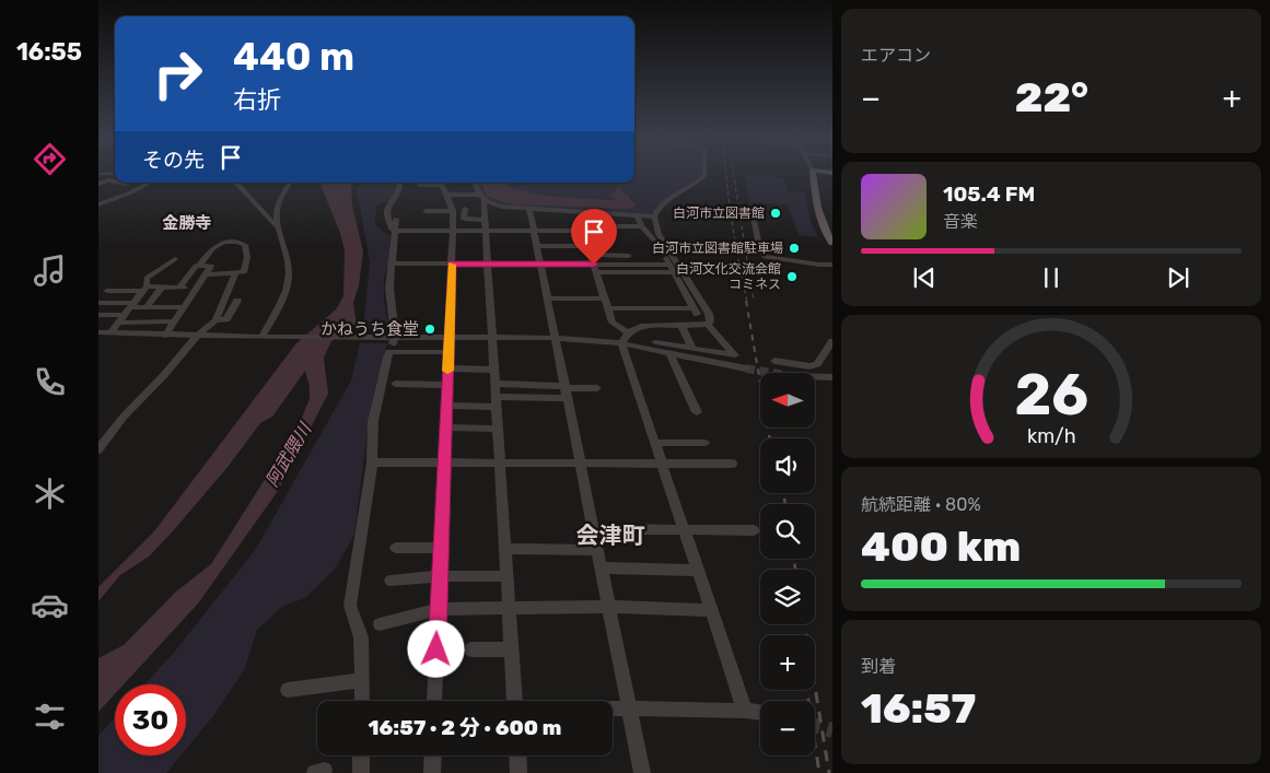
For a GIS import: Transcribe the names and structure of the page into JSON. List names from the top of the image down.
{
  "districts": ["金勝寺", "会津町"],
  "water": ["阿武隈川"],
  "places": [
    "白河市立図書館",
    "白河市立図書館駐車場",
    "白河文化交流会館 コミネス",
    "かねうち食堂"
  ],
  "north": "left",
  "page": {
    "tabs": "16:55",
    "tile": [
      "エアコン",
      ["航続距離 · 80%", "400 km"],
      ["到着", "16:57"]
    ],
    "turn": ["440 m", "右折"],
    "heat": ["−", "22°", "+"],
    "then": "その先",
    "song": ["105.4 FM", "音楽"],
    "map_buttons": ["+", "−"],
    "limit": "30",
    "trip": "16:57 · 2 分 · 600 m",
    "gauge": ["26", "km/h"]
  }
}
